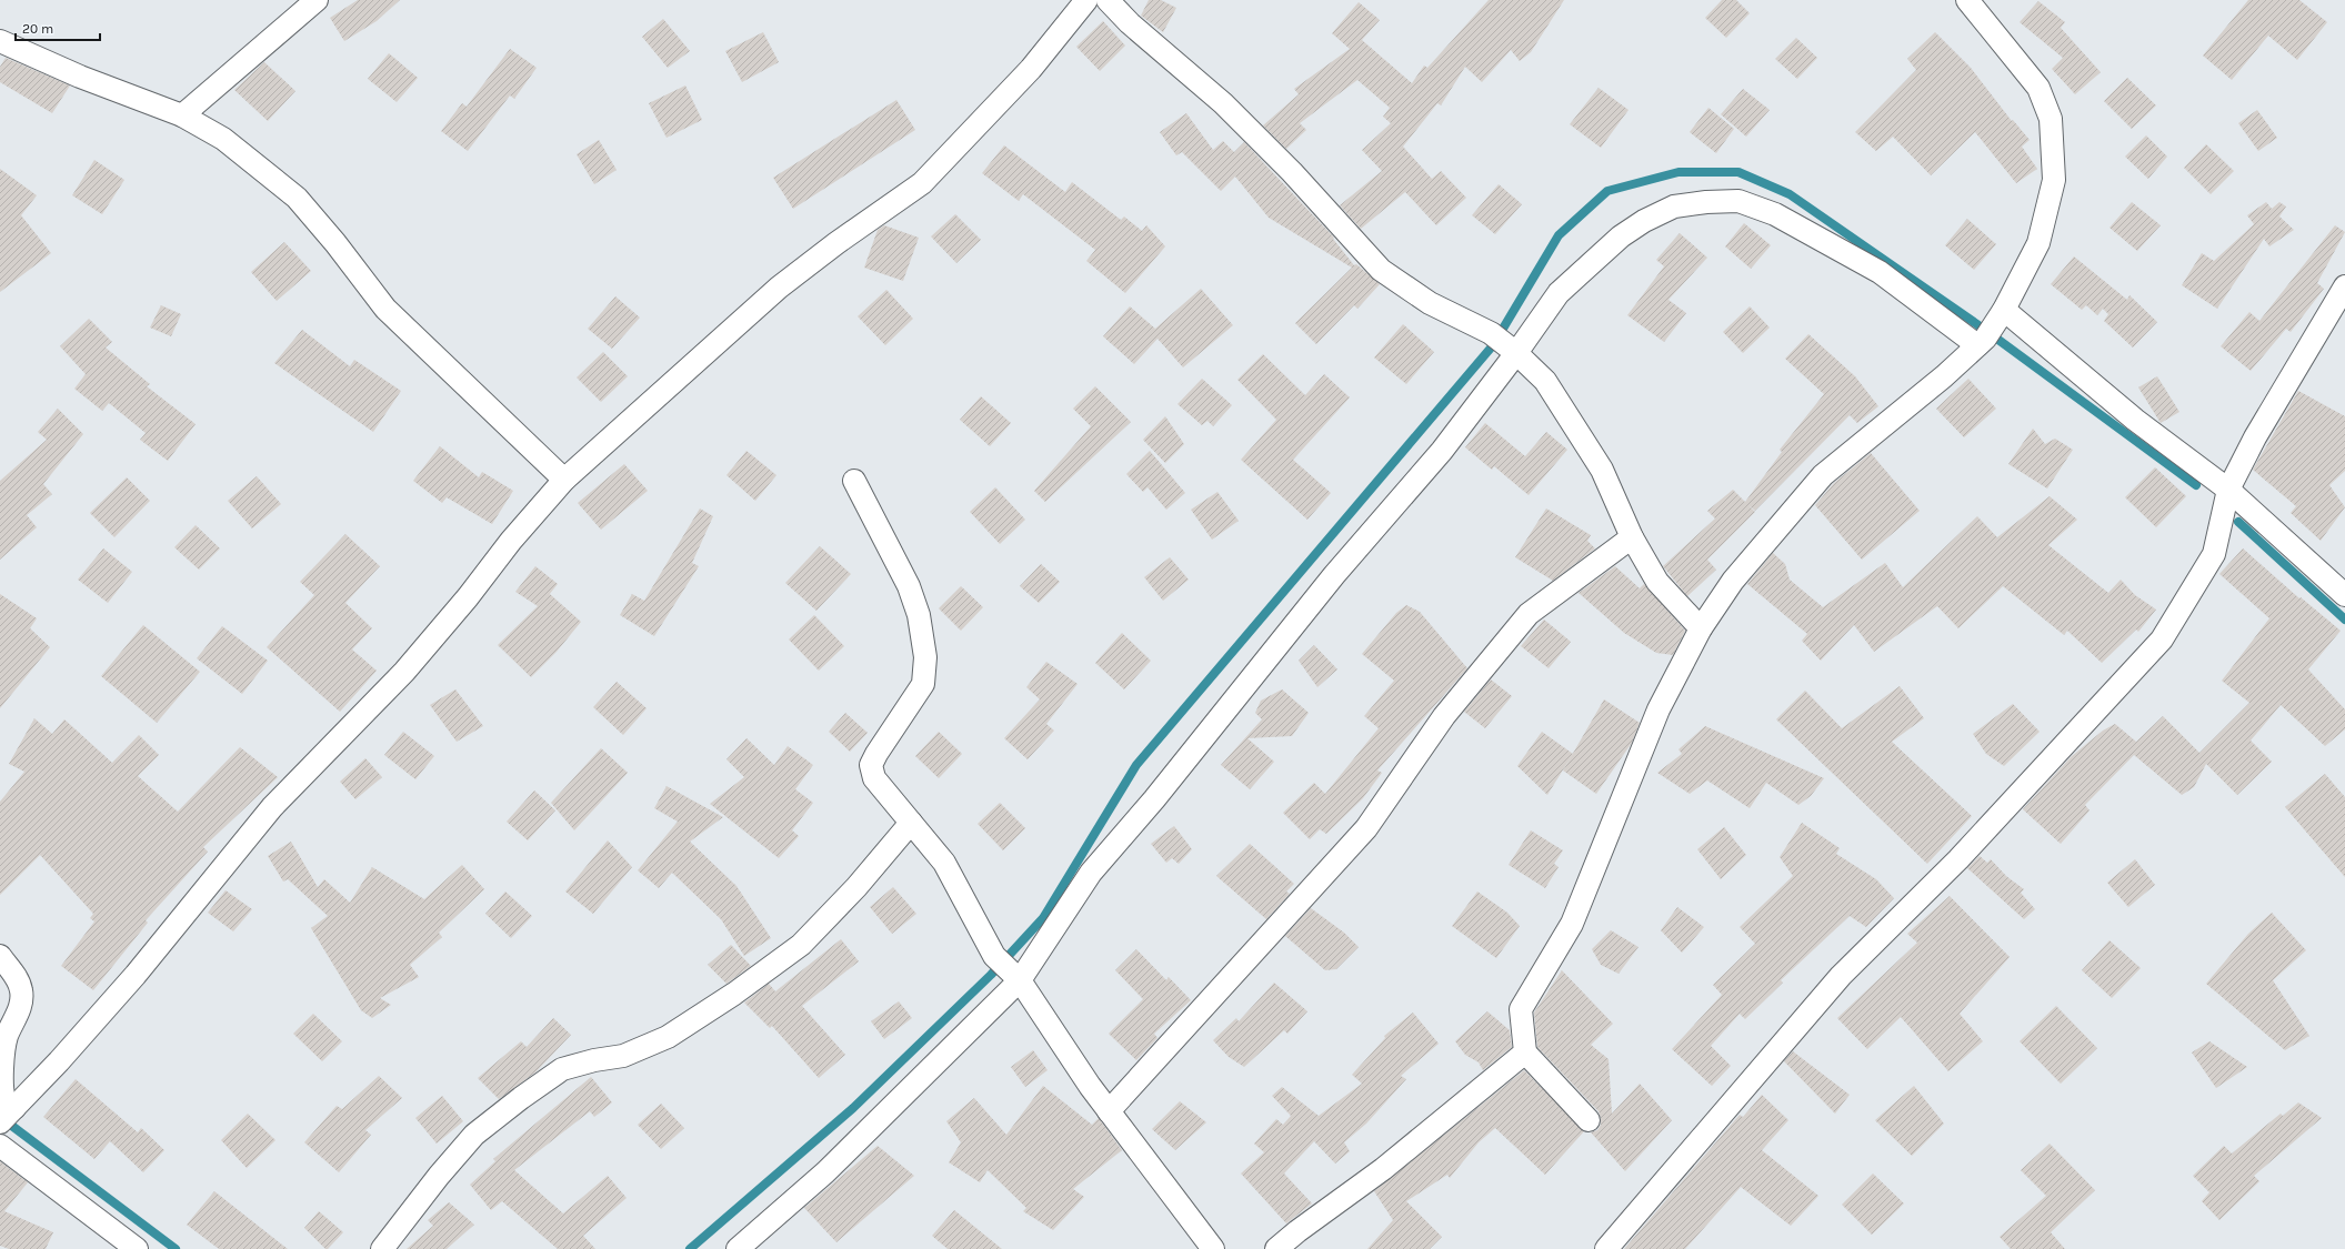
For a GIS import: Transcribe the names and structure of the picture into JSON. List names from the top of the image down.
{
  "scale_bar": "20 m"
}
